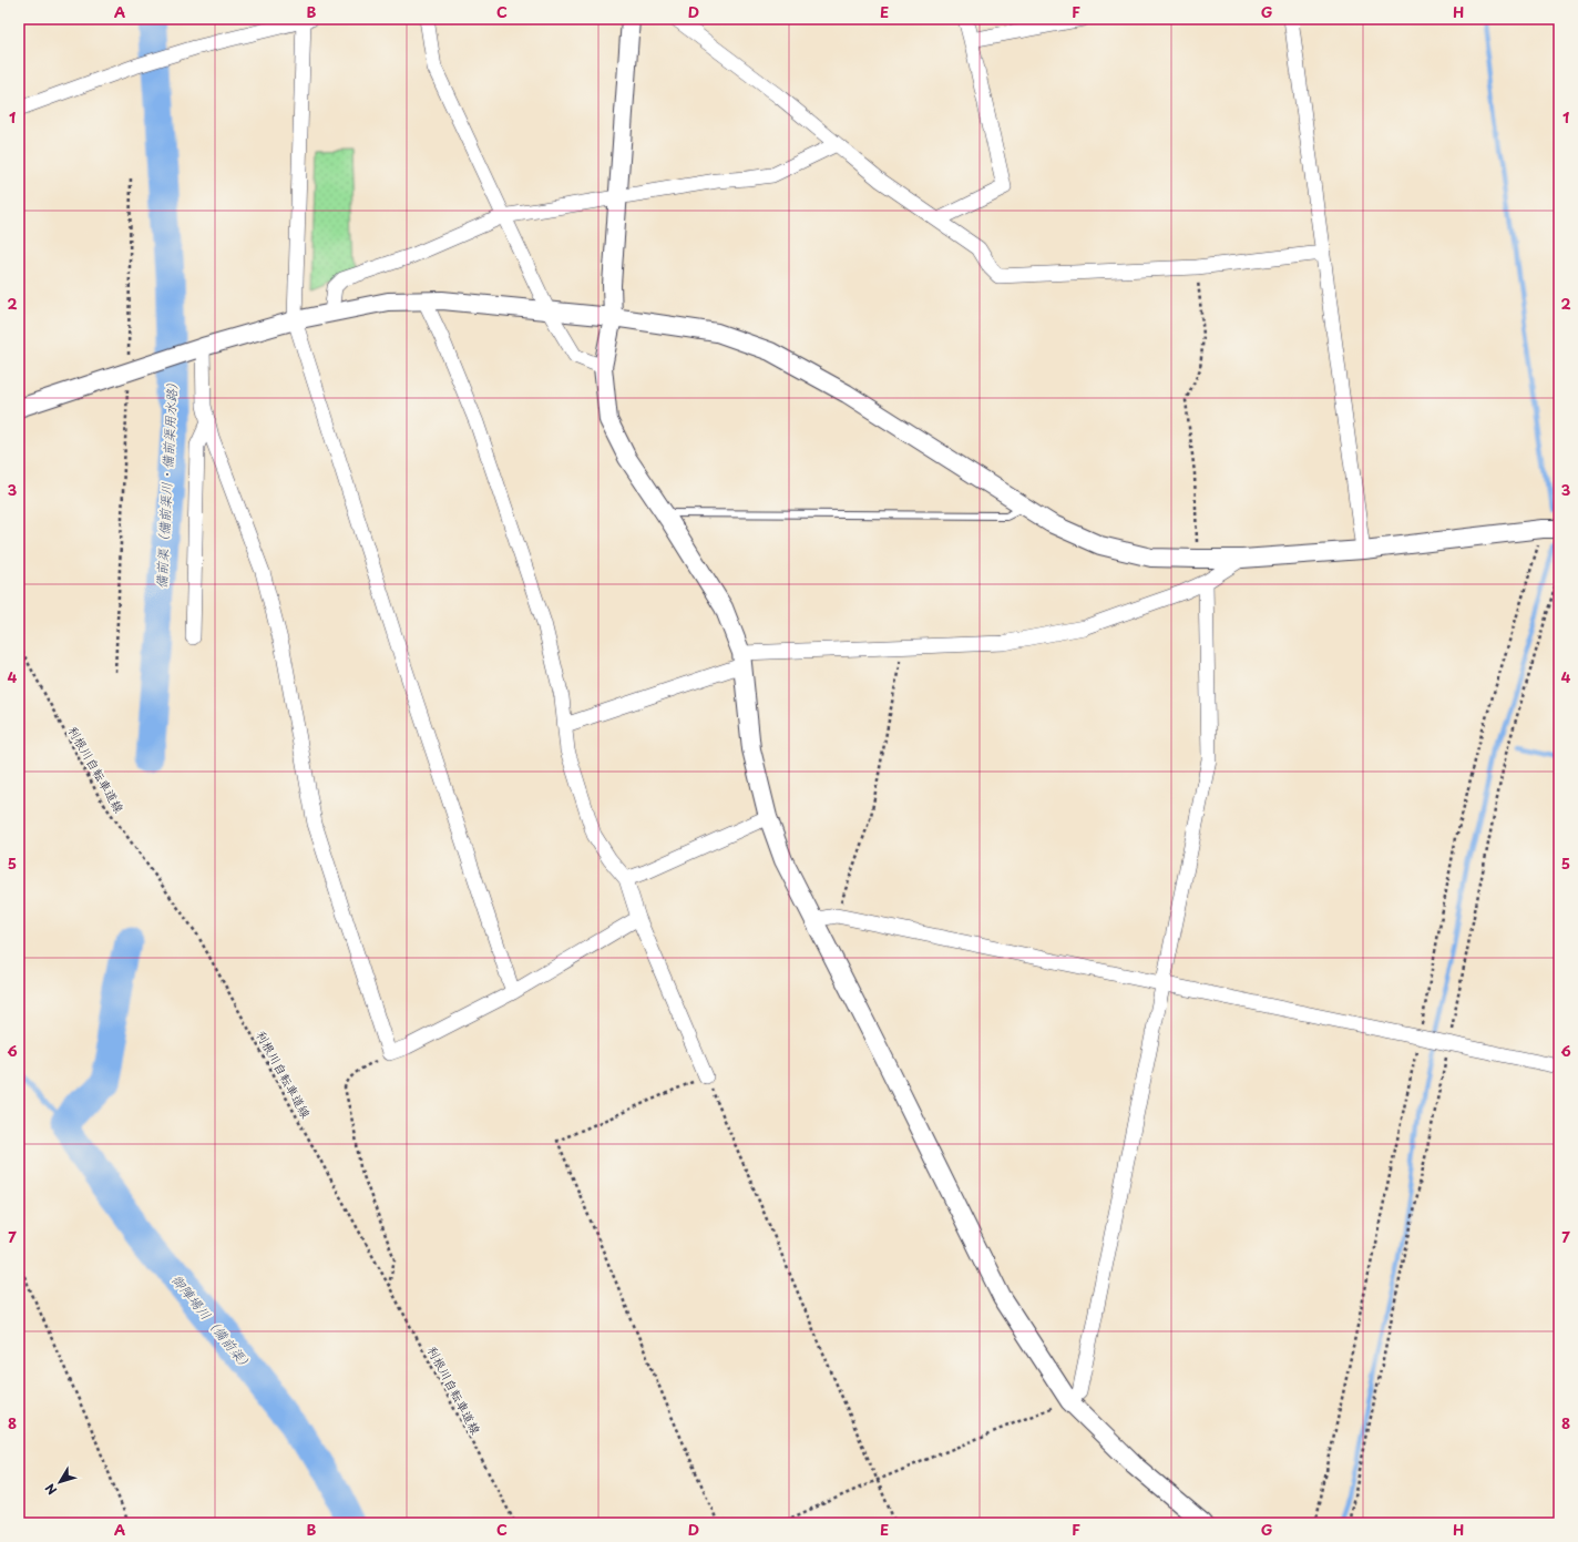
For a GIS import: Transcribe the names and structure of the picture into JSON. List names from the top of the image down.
{
  "streets": {
    "path": ["利根川自転車道線"]
  },
  "water": ["備前渠（備前渠川・備前渠用水路）", "御陣場川（備前渠）"],
  "north": "bottom left",
  "grid": {
    "columns": [
      "A",
      "B",
      "C",
      "D",
      "E",
      "F",
      "G",
      "H"
    ],
    "rows": [
      "1",
      "2",
      "3",
      "4",
      "5",
      "6",
      "7",
      "8"
    ]
  }
}
